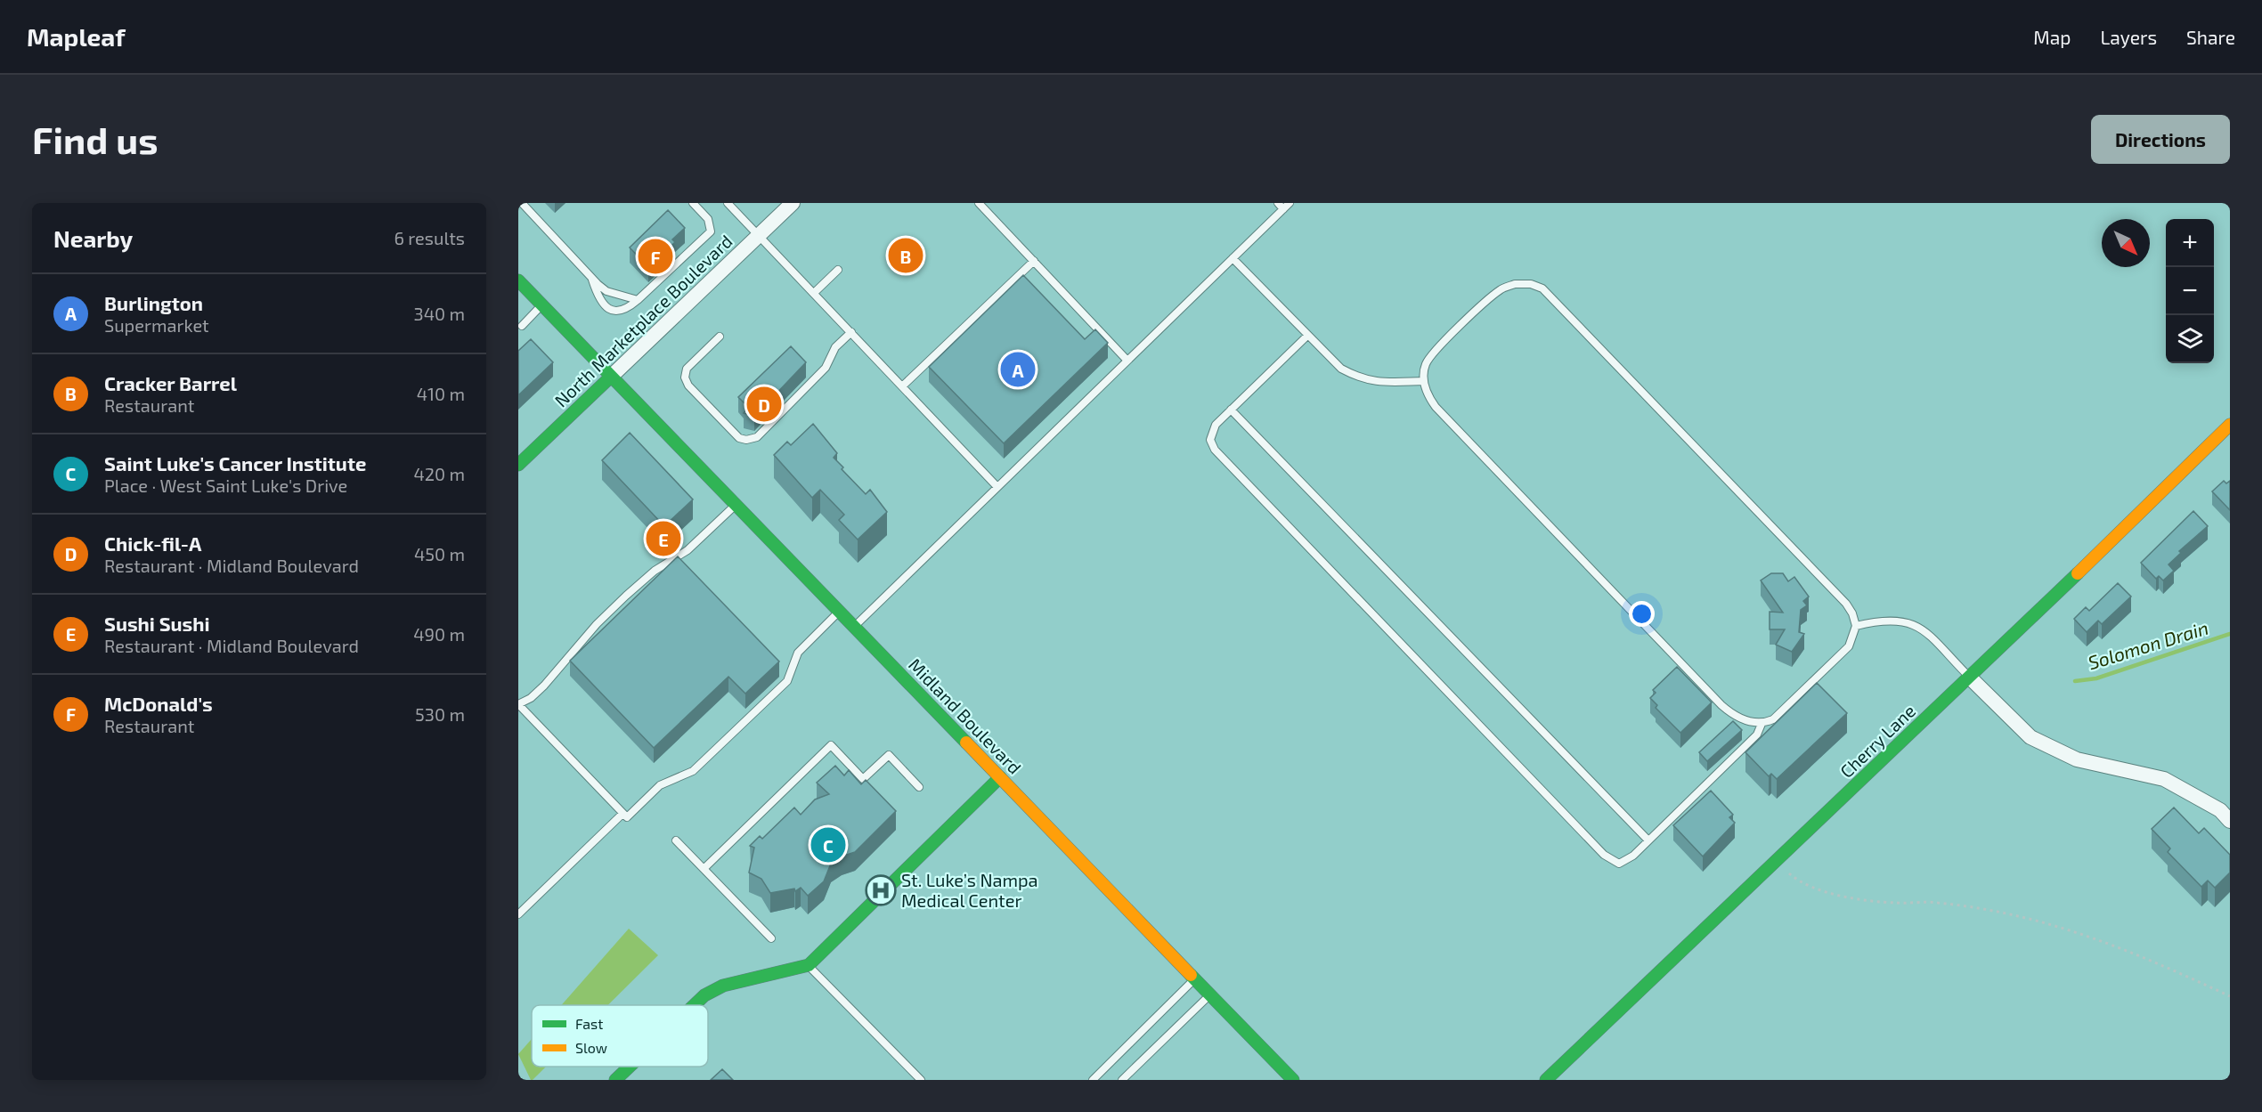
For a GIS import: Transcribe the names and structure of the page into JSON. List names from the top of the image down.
{
  "streets": {
    "main road": ["North Marketplace Boulevard", "Midland Boulevard", "Cherry Lane"]
  },
  "crossings": [
    ["North Marketplace Boulevard", "Midland Boulevard"]
  ],
  "water": ["Solomon Drain"],
  "places": {
    "hospital": ["St. Luke’s Nampa Medical Center"]
  },
  "legend": ["Fast", "Slow"],
  "north": "bottom right",
  "page": {
    "header": "Mapleaf",
    "nav": ["Map", "Layers", "Share"],
    "buttons": "Directions",
    "title": "Find us",
    "heading": ["Nearby", "6 results"],
    "map_buttons": ["+", "−"],
    "pins": [
      "B",
      "F",
      "A",
      "D",
      "E",
      "C"
    ],
    "list": [
      {
        "mark": "A",
        "name": "Burlington",
        "note": "Supermarket",
        "value": "340 m"
      },
      {
        "mark": "B",
        "name": "Cracker Barrel",
        "note": "Restaurant",
        "value": "410 m"
      },
      {
        "mark": "C",
        "name": "Saint Luke's Cancer Institute",
        "note": "Place · West Saint Luke's Drive",
        "value": "420 m"
      },
      {
        "mark": "D",
        "name": "Chick-fil-A",
        "note": "Restaurant · Midland Boulevard",
        "value": "450 m"
      },
      {
        "mark": "E",
        "name": "Sushi Sushi",
        "note": "Restaurant · Midland Boulevard",
        "value": "490 m"
      },
      {
        "mark": "F",
        "name": "McDonald's",
        "note": "Restaurant",
        "value": "530 m"
      }
    ]
  }
}
